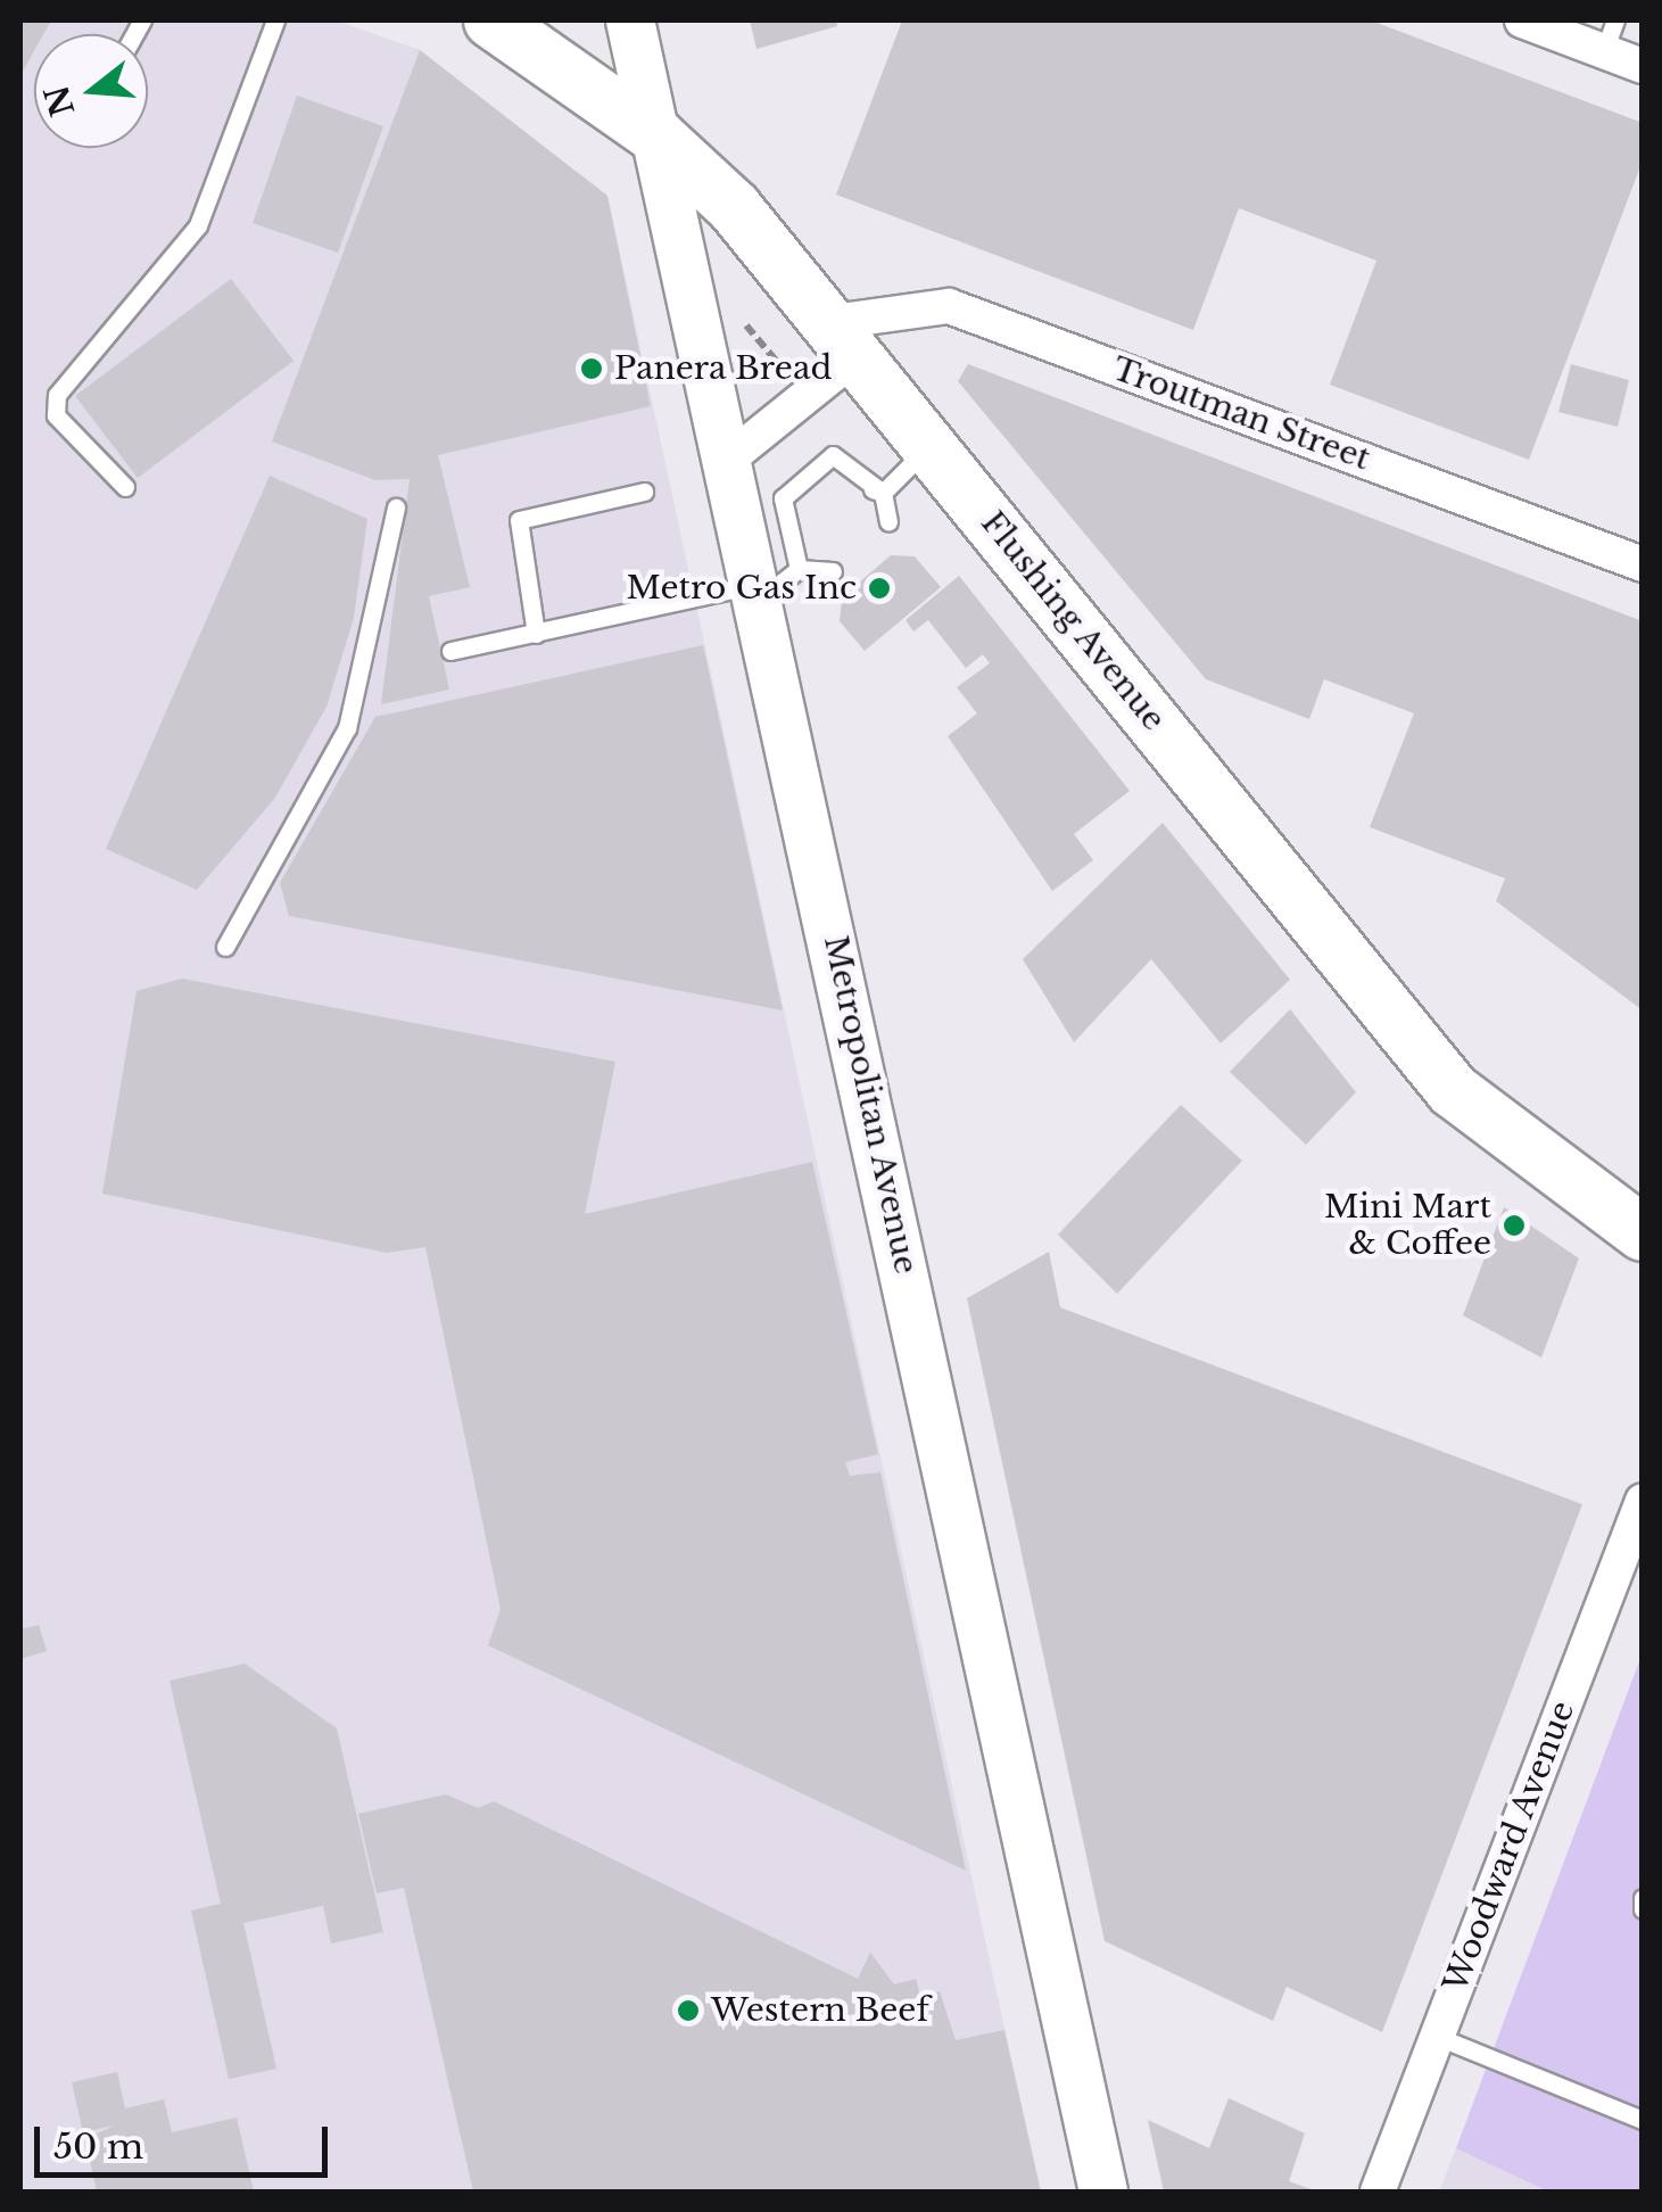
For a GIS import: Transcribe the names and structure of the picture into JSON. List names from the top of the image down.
{
  "streets": {
    "main road": ["Flushing Avenue", "Metropolitan Avenue"],
    "street": ["Troutman Street", "Woodward Avenue"]
  },
  "crossings": [
    ["Troutman Street", "Flushing Avenue"],
    ["Flushing Avenue", "Metropolitan Avenue"]
  ],
  "places": [
    "Panera Bread",
    "Metro Gas Inc",
    "Mini Mart & Coffee",
    "Western Beef"
  ],
  "scale_bar": "50 m",
  "north": "left"
}
